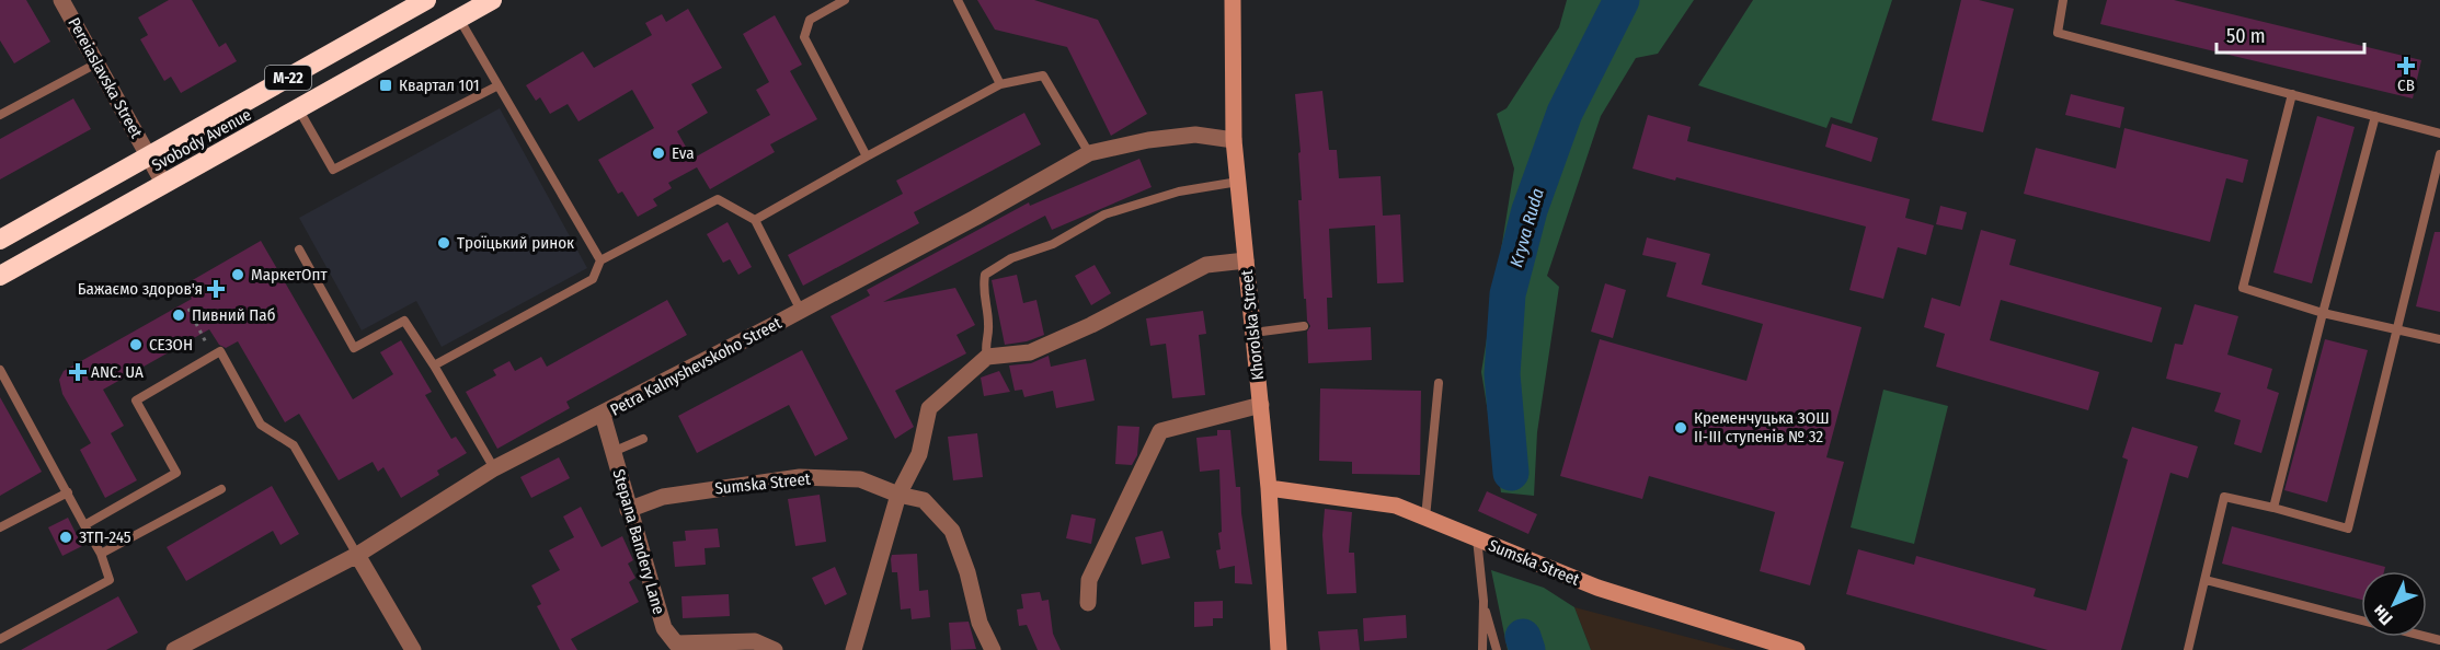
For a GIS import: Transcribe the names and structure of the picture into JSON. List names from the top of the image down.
{
  "streets": {
    "highway": ["М-22", "Svobody Avenue"],
    "street": [
      "Pereiaslavska Street",
      "Khorolska Street",
      "Petra Kalnyshevskoho Street",
      "Sumska Street",
      "Stepana Bandery Lane"
    ]
  },
  "crossings": [
    ["Pereiaslavska Street", "Svobody Avenue"],
    ["Khorolska Street", "Petra Kalnyshevskoho Street"],
    ["Khorolska Street", "Sumska Street"],
    ["Petra Kalnyshevskoho Street", "Stepana Bandery Lane"],
    ["Sumska Street", "Stepana Bandery Lane"]
  ],
  "water": ["Kryva Ruda"],
  "places": {
    "health": ["СВ", "Бажаємо здоров'я", "ANC. UA"],
    "transit": ["Квартал 101"],
    "other": [
      "Eva",
      "Троїцький ринок",
      "МаркетОпт",
      "Пивний Паб",
      "СЕЗОН",
      "Кременчуцька ЗОШ ІІ-ІІІ ступенів № 32",
      "ЗТП-245"
    ]
  },
  "scale_bar": "50 m",
  "north": "bottom left"
}
